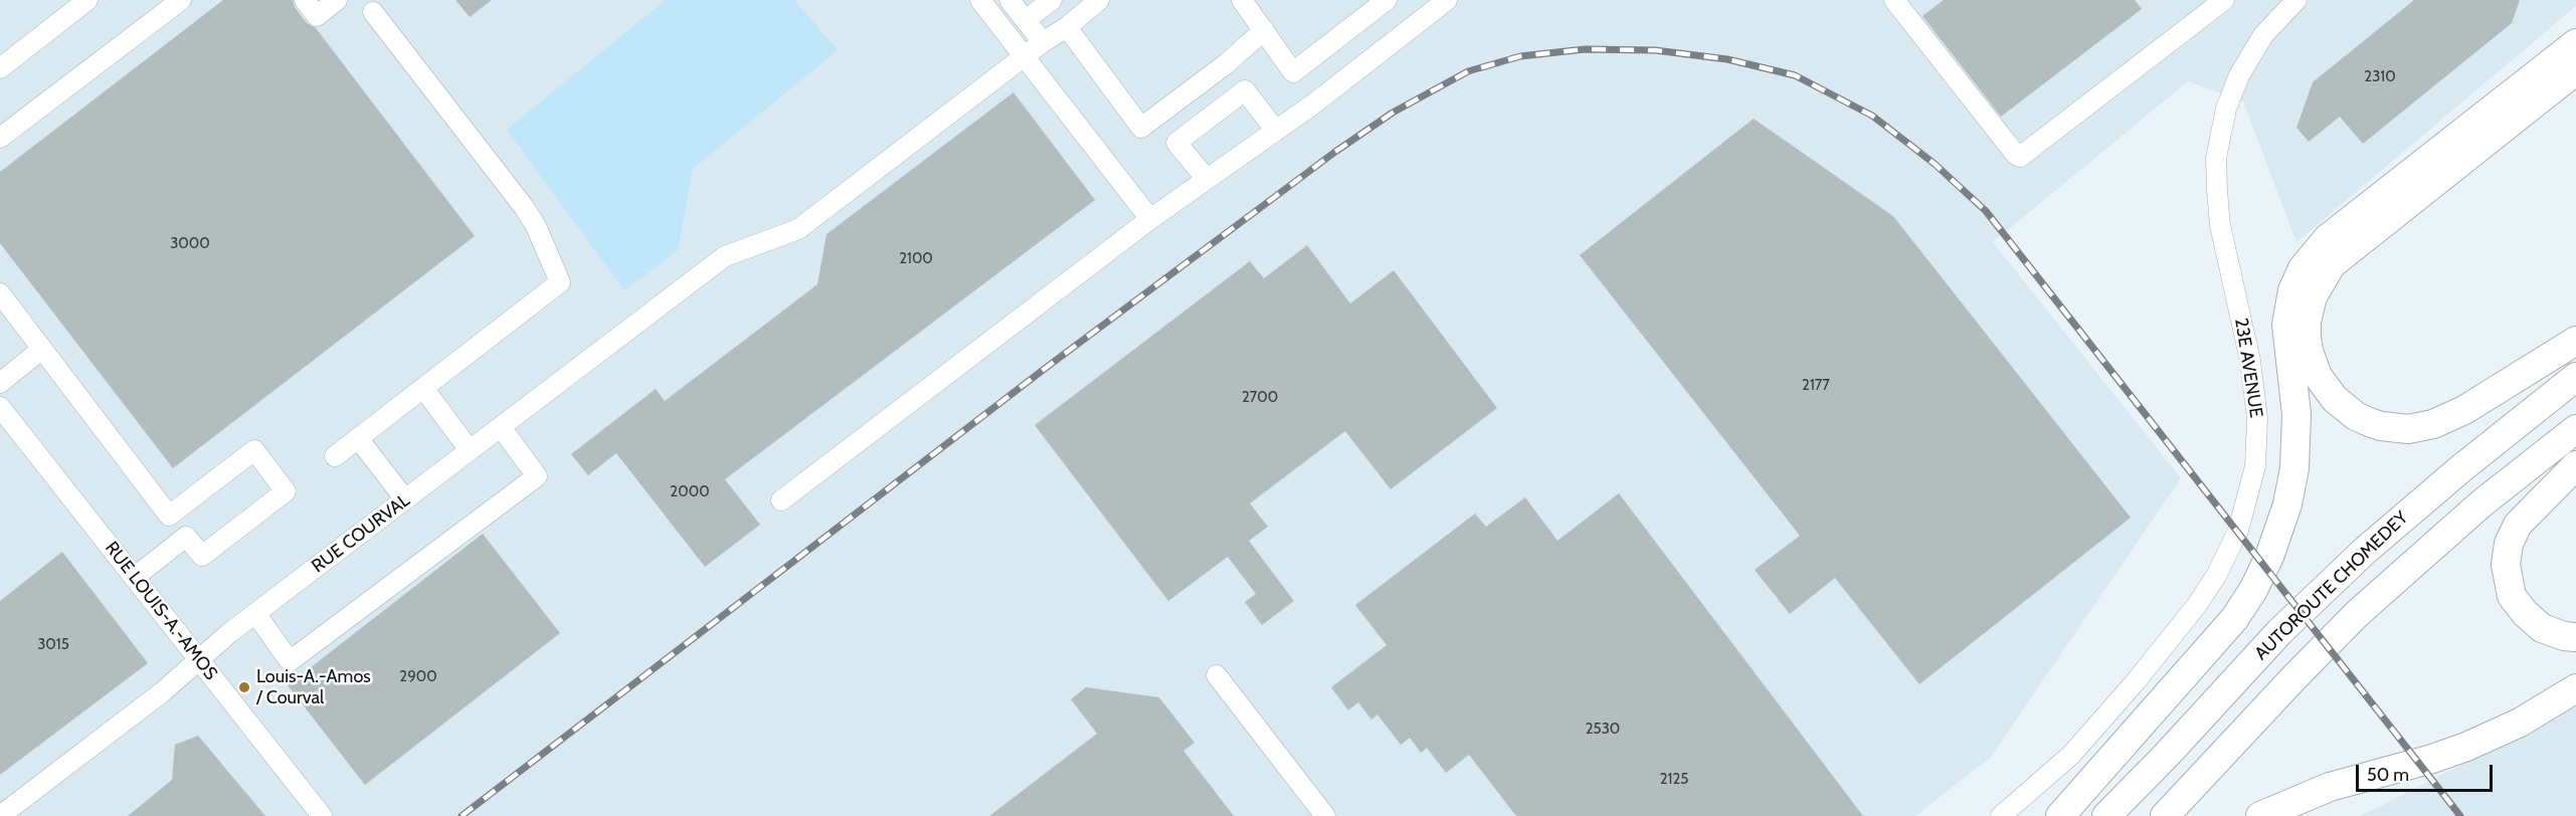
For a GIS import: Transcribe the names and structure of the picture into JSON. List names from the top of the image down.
{
  "streets": {
    "highway": ["AUTOROUTE CHOMEDEY"],
    "street": ["23E AVENUE", "RUE COURVAL", "RUE LOUIS-A.-AMOS"]
  },
  "crossings": [
    ["RUE COURVAL", "RUE LOUIS-A.-AMOS"]
  ],
  "places": ["Louis-A.-Amos / Courval"],
  "house_numbers": [
    "2310",
    "3000",
    "2100",
    "2177",
    "2700",
    "2000",
    "3015",
    "2900",
    "2530",
    "2125"
  ],
  "scale_bar": "50 m"
}
